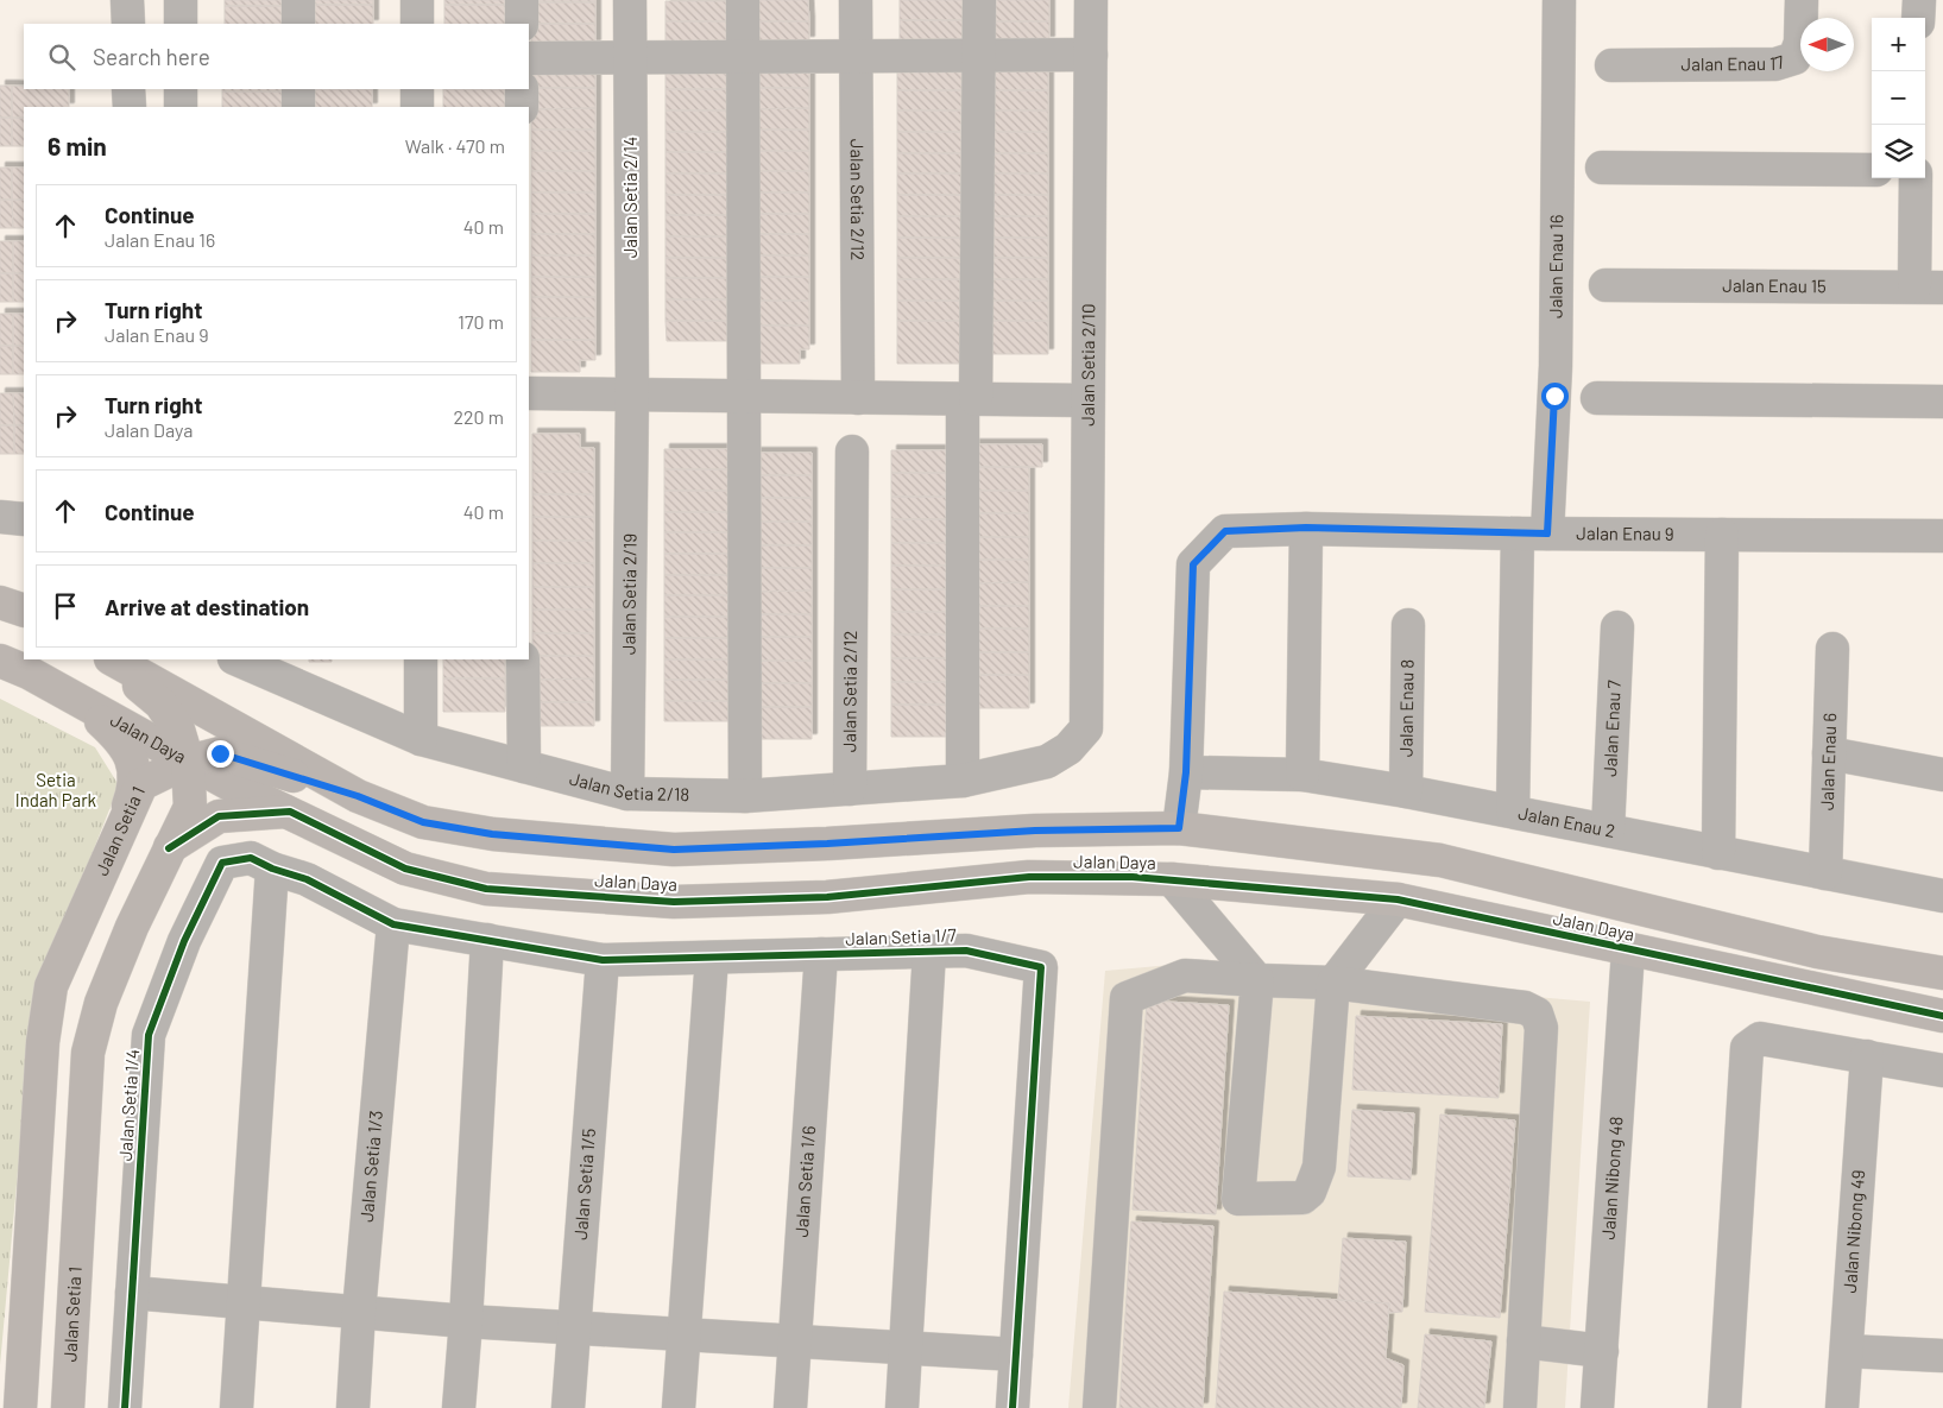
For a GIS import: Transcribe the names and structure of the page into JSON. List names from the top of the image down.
{
  "streets": {
    "main road": ["Jalan Daya", "Jalan Setia 1"],
    "street": [
      "Jalan Enau 17",
      "Jalan Setia 2/14",
      "Jalan Setia 2/12",
      "Jalan Enau 16",
      "Jalan Enau 15",
      "Jalan Setia 2/10",
      "Jalan Enau 9",
      "Jalan Setia 2/19",
      "Jalan Enau 8",
      "Jalan Enau 7",
      "Jalan Enau 6",
      "Jalan Setia 2/18",
      "Jalan Enau 2",
      "Jalan Setia 1/7",
      "Jalan Setia 1/4",
      "Jalan Setia 1/3",
      "Jalan Nibong 48",
      "Jalan Setia 1/6",
      "Jalan Setia 1/5",
      "Jalan Nibong 49"
    ]
  },
  "crossings": [
    ["Jalan Setia 2/14", "Jalan Setia 2/19"],
    ["Jalan Setia 2/12", "Jalan Setia 2/18"],
    ["Jalan Enau 16", "Jalan Enau 9"],
    ["Jalan Enau 16", "Jalan Enau 2"],
    ["Jalan Setia 2/10", "Jalan Setia 2/18"],
    ["Jalan Enau 9", "Jalan Daya"],
    ["Jalan Enau 9", "Jalan Enau 2"],
    ["Jalan Setia 2/19", "Jalan Setia 2/18"],
    ["Jalan Enau 8", "Jalan Enau 2"],
    ["Jalan Enau 7", "Jalan Enau 2"],
    ["Jalan Daya", "Jalan Setia 1"],
    ["Jalan Daya", "Jalan Nibong 48"],
    ["Jalan Enau 6", "Jalan Enau 2"],
    ["Jalan Setia 1/7", "Jalan Setia 1/4"],
    ["Jalan Setia 1/7", "Jalan Setia 1/3"],
    ["Jalan Setia 1/7", "Jalan Setia 1/6"],
    ["Jalan Setia 1/7", "Jalan Setia 1/5"],
    ["Jalan Setia 1/4", "Jalan Setia 1/3"]
  ],
  "parks": ["Setia Indah Park"],
  "north": "left",
  "page": {
    "map_buttons": ["+", "−"],
    "search": "Search here",
    "heading": ["6 min", "Walk · 470 m"],
    "list": [
      ["Continue", "Jalan Enau 16", "40 m"],
      ["Turn right", "Jalan Enau 9", "170 m"],
      ["Turn right", "Jalan Daya", "220 m"],
      ["Continue", "40 m"],
      "Arrive at destination"
    ]
  }
}
